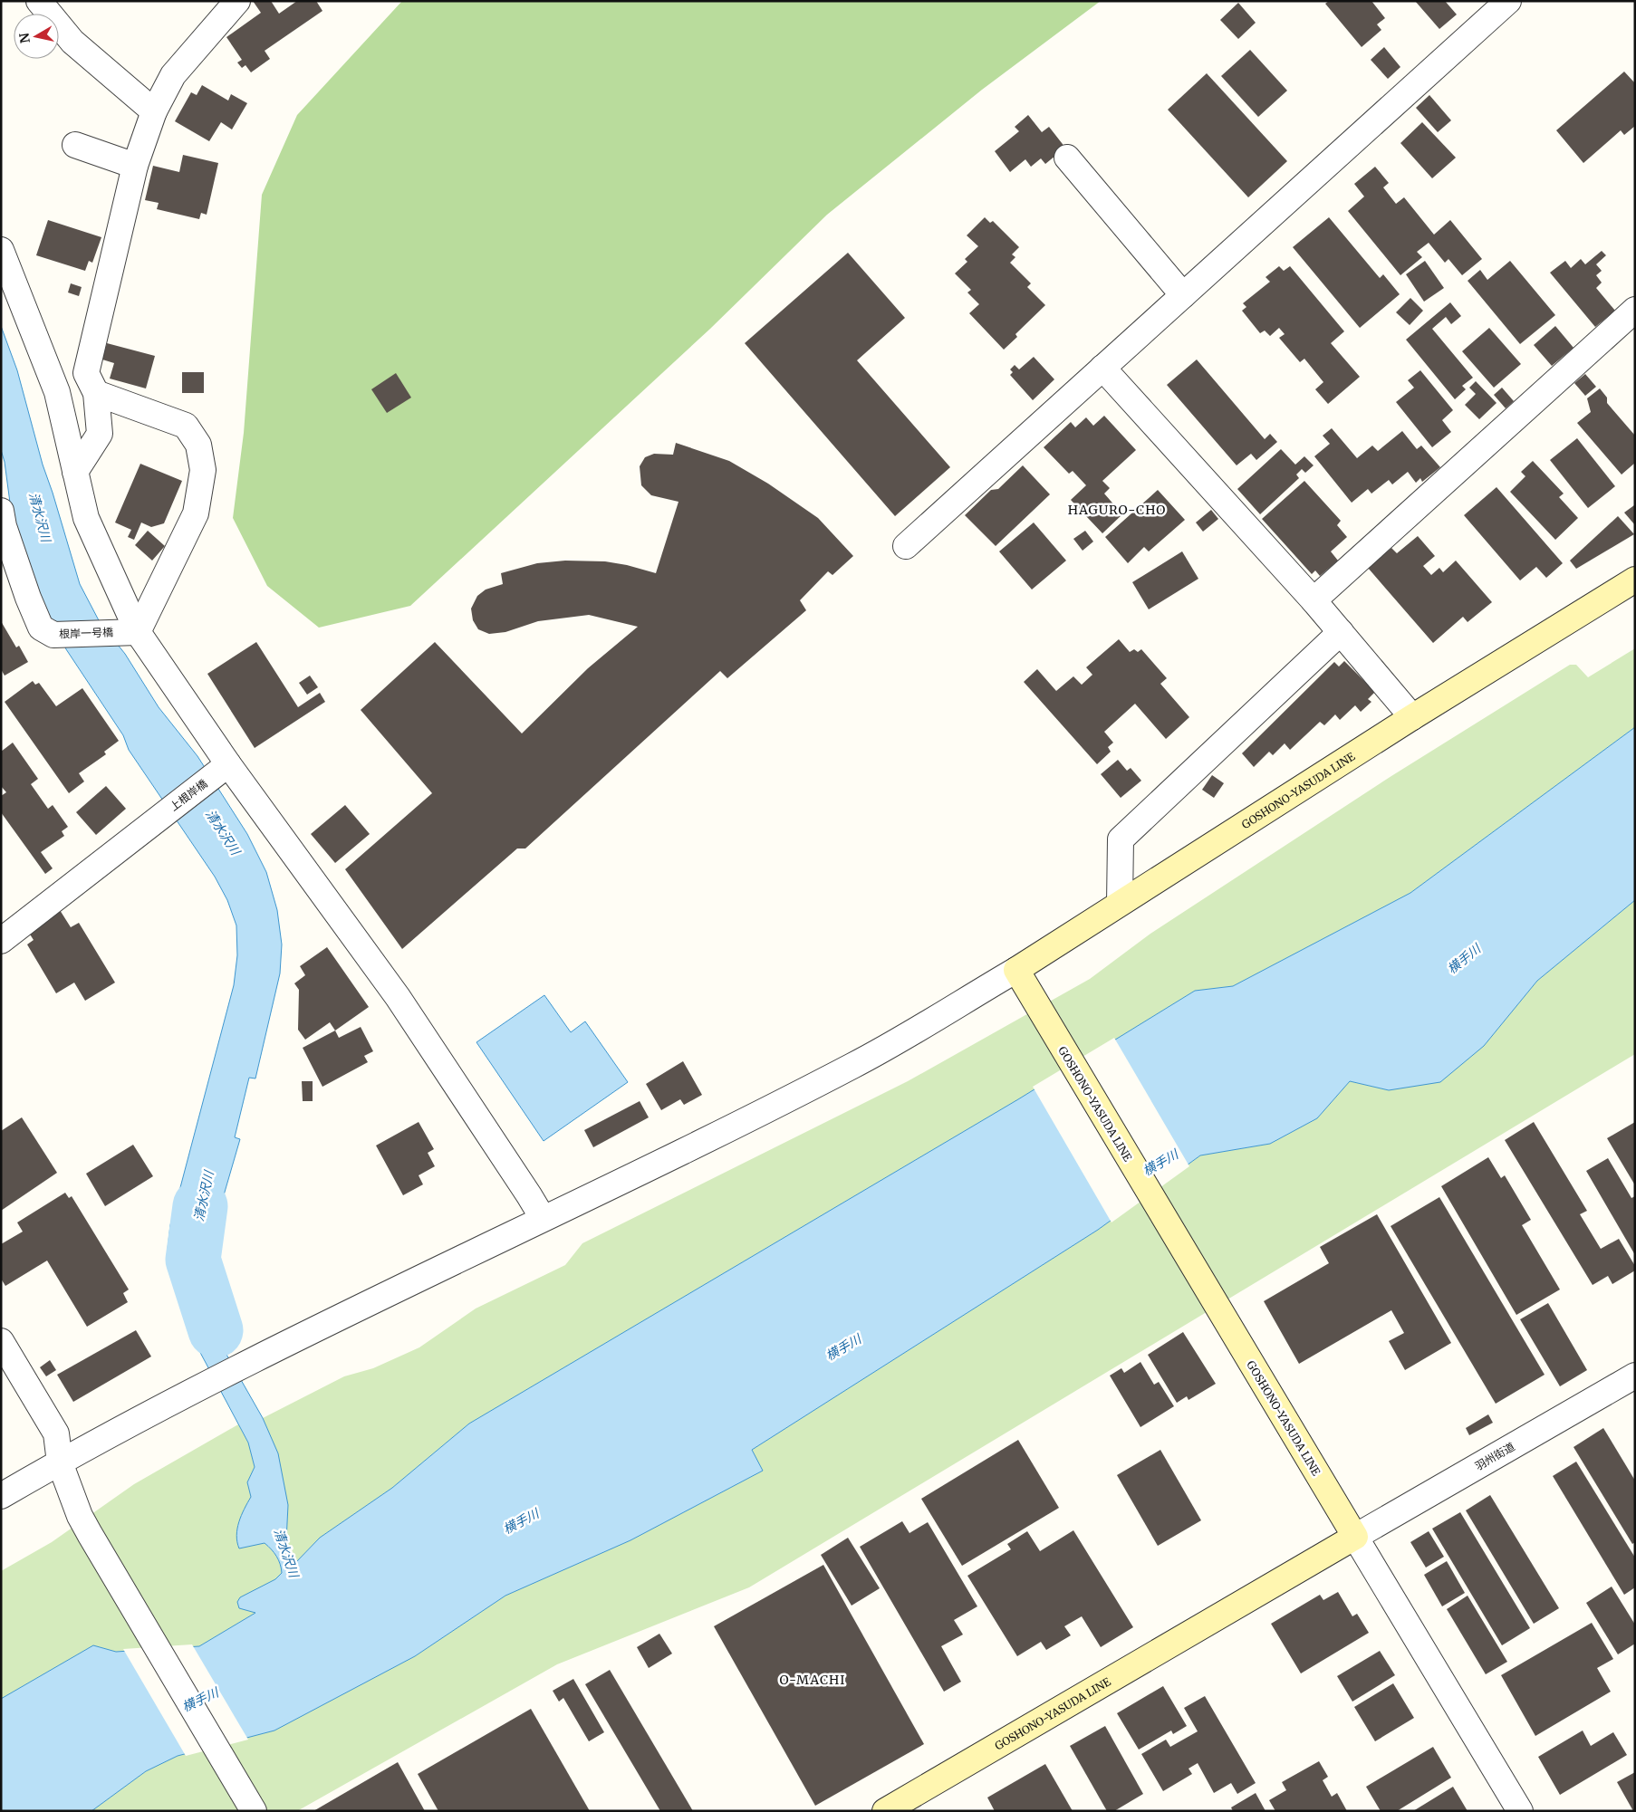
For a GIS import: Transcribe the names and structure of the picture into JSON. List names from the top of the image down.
{
  "streets": {
    "main road": ["GOSHONO-YASUDA LINE"],
    "street": ["根岸一号橋", "上根岸橋", "羽州街道"]
  },
  "crossings": [
    ["GOSHONO-YASUDA LINE", "羽州街道"]
  ],
  "districts": ["HAGURO-CHO", "O-MACHI"],
  "water": ["清水沢川", "横手川"],
  "north": "left"
}
